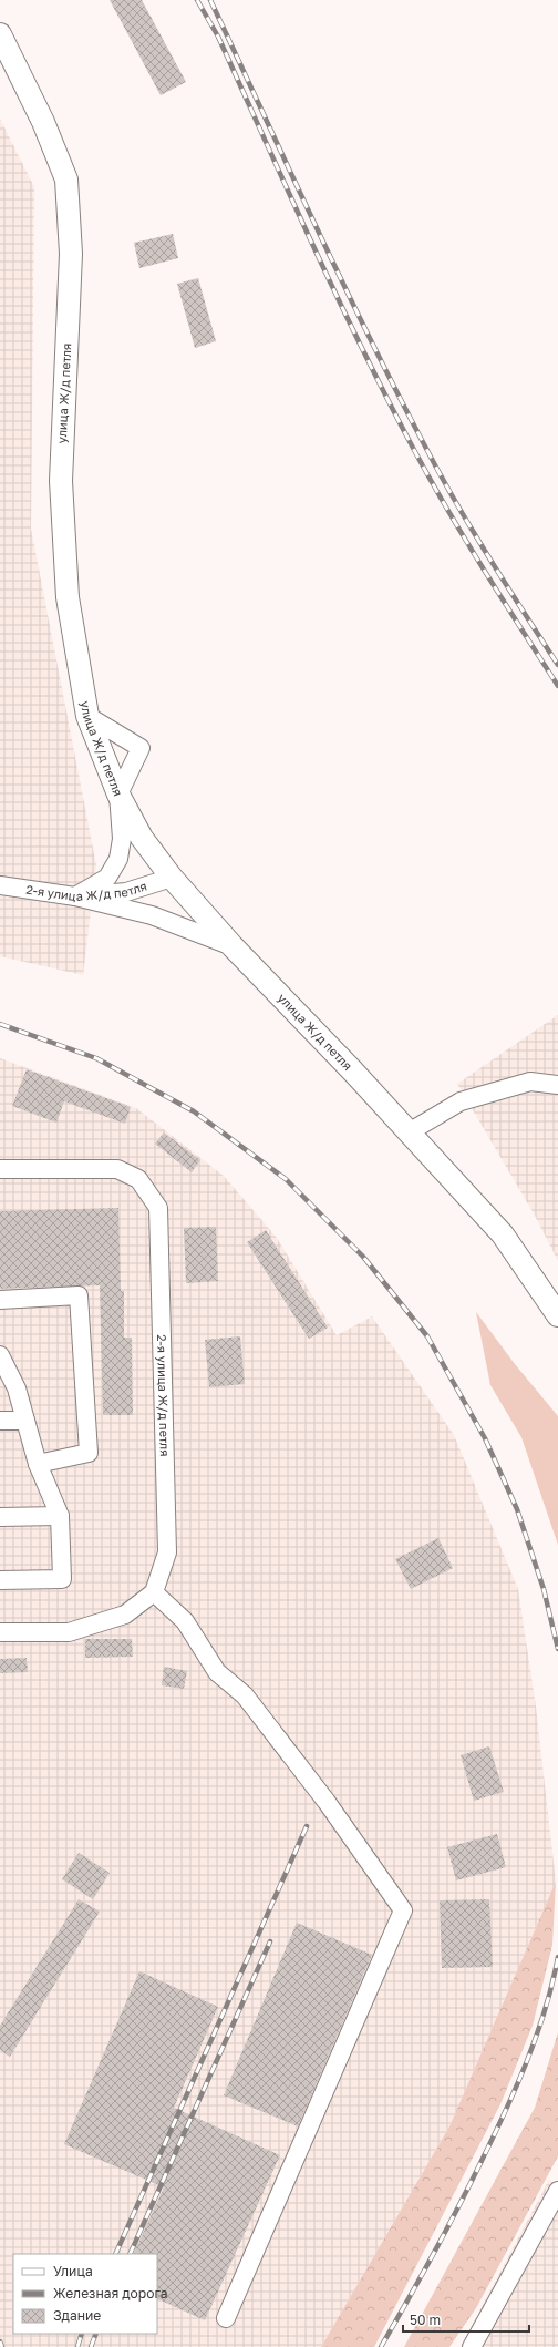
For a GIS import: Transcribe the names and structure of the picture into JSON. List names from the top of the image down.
{
  "streets": {
    "main road": ["улица Ж/д петля"],
    "street": ["2-я улица Ж/д петля"]
  },
  "crossings": [
    ["улица Ж/д петля", "2-я улица Ж/д петля"]
  ],
  "legend": ["Улица", "Железная дорога", "Здание"],
  "scale_bar": "50 m"
}
